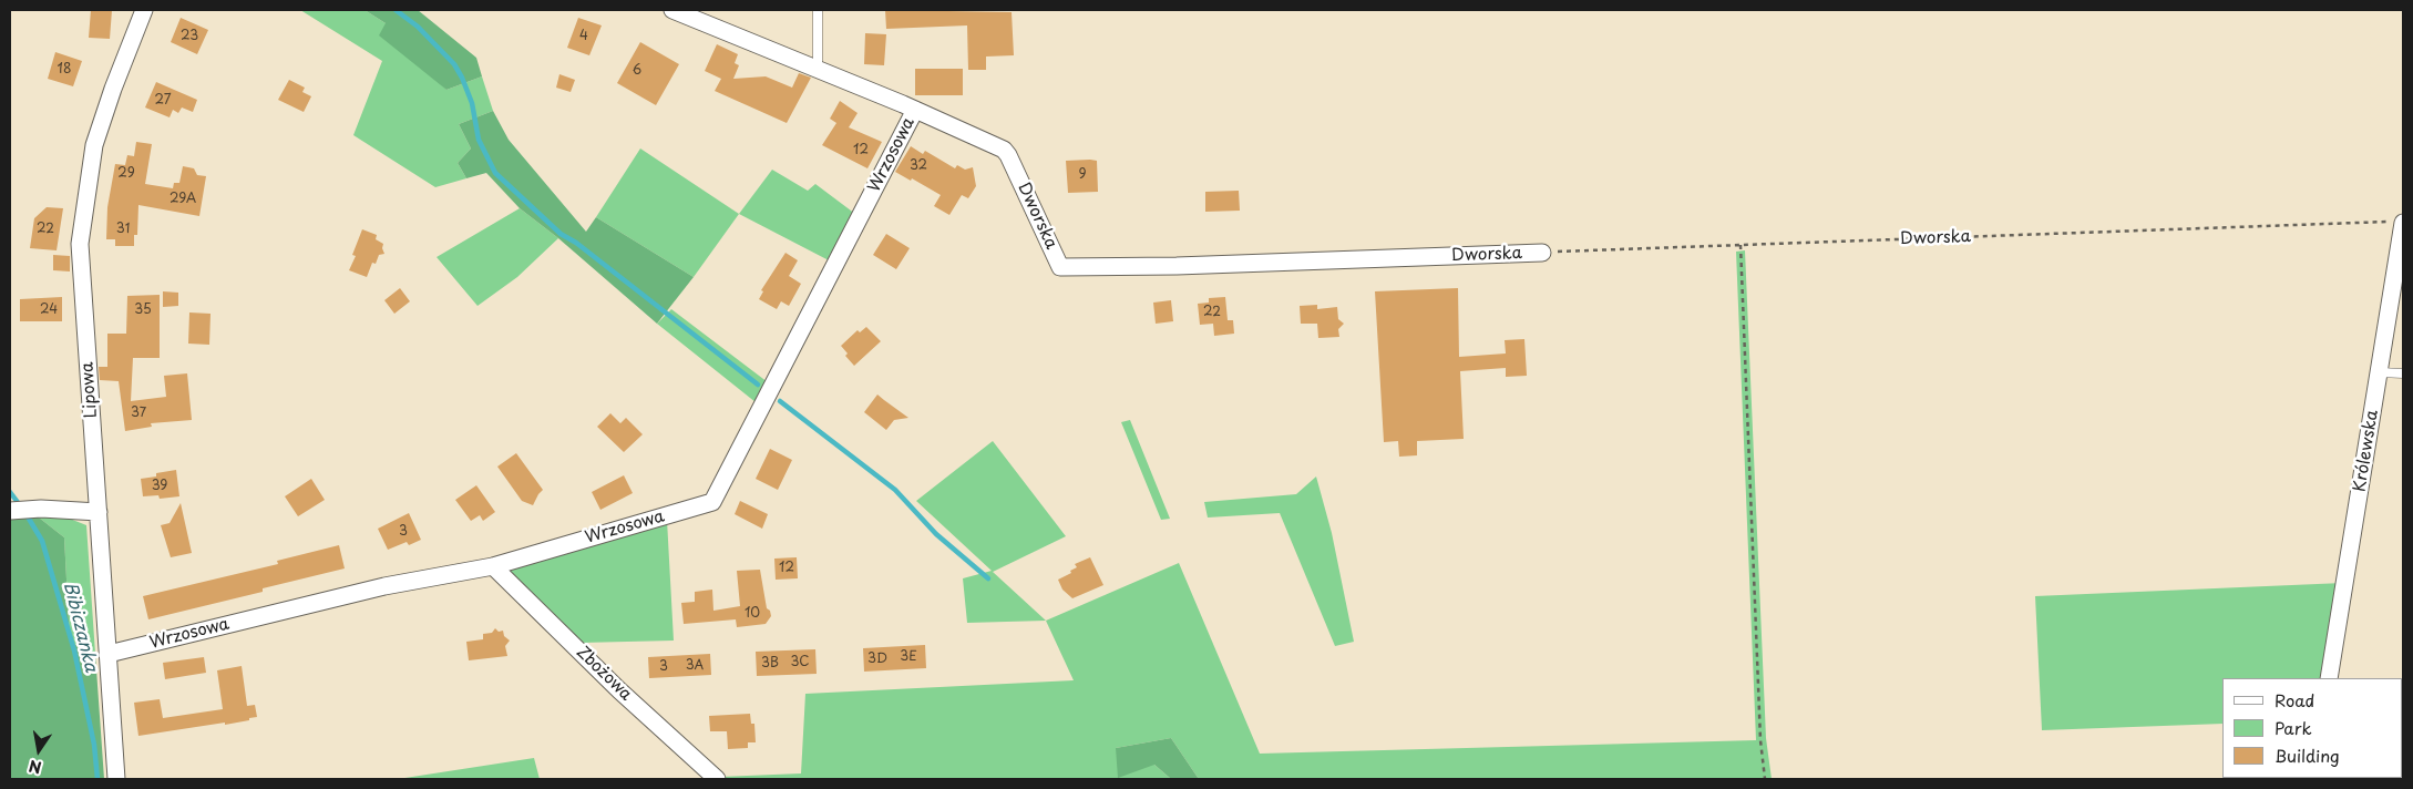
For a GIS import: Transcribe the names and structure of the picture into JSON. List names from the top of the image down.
{
  "streets": {
    "street": [
      "Wrzosowa",
      "Dworska",
      "Lipowa",
      "Królewska",
      "Zbożowa"
    ]
  },
  "crossings": [
    ["Wrzosowa", "Dworska"],
    ["Wrzosowa", "Lipowa"],
    ["Wrzosowa", "Zbożowa"],
    ["Dworska", "Królewska"]
  ],
  "water": ["Bibiczanka"],
  "house_numbers": [
    "23",
    "4",
    "18",
    "6",
    "27",
    "12",
    "32",
    "29",
    "9",
    "29A",
    "22",
    "31",
    "24",
    "35",
    "22",
    "37",
    "39",
    "3",
    "12",
    "10",
    "3E",
    "3D",
    "3C",
    "3B",
    "3A",
    "3"
  ],
  "legend": ["Road", "Park", "Building"],
  "north": "bottom"
}
